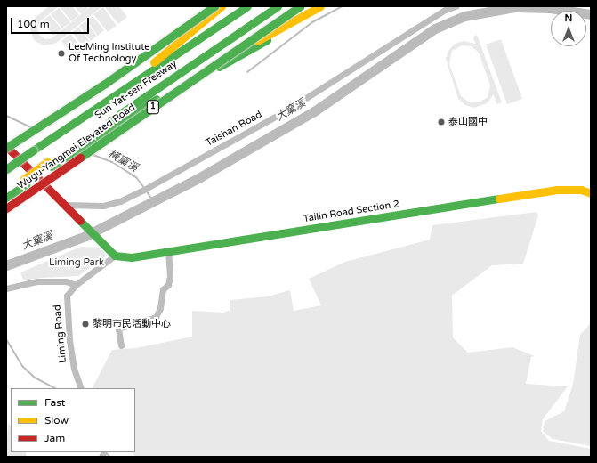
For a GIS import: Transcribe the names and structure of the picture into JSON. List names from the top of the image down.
{
  "streets": {
    "main road": [
      "Sun Yat-sen Freeway",
      "1",
      "Wugu-Yangmei Elevated Road",
      "Tailin Road Section 2"
    ],
    "street": ["Taishan Road", "Liming Road"]
  },
  "crossings": [
    ["Tailin Road Section 2", "Liming Road"]
  ],
  "water": ["大窠溪", "橫窠溪"],
  "parks": ["Liming Park"],
  "places": ["LeeMing Institute Of Technology", "泰山國中", "黎明市民活動中心"],
  "legend": ["Fast", "Slow", "Jam"],
  "scale_bar": "100 m",
  "north": "top"
}
